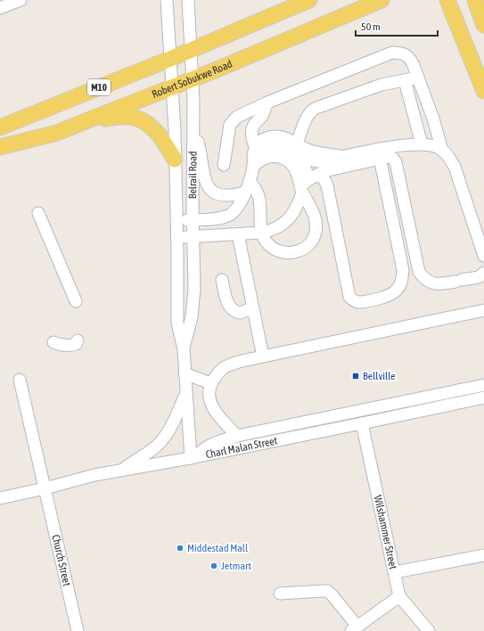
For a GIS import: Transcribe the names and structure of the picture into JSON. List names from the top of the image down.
{
  "streets": {
    "main road": ["Robert Sobukwe Road", "M10"],
    "street": [
      "Belrail Road",
      "Charl Malan Street",
      "Wilshammer Street",
      "Church Street"
    ]
  },
  "crossings": [
    ["Robert Sobukwe Road", "Belrail Road"],
    ["M10", "Belrail Road"],
    ["Belrail Road", "Charl Malan Street"],
    ["Charl Malan Street", "Wilshammer Street"],
    ["Charl Malan Street", "Church Street"]
  ],
  "places": {
    "transit": ["Bellville"],
    "other": ["Middestad Mall", "Jetmart"]
  },
  "scale_bar": "50 m"
}
